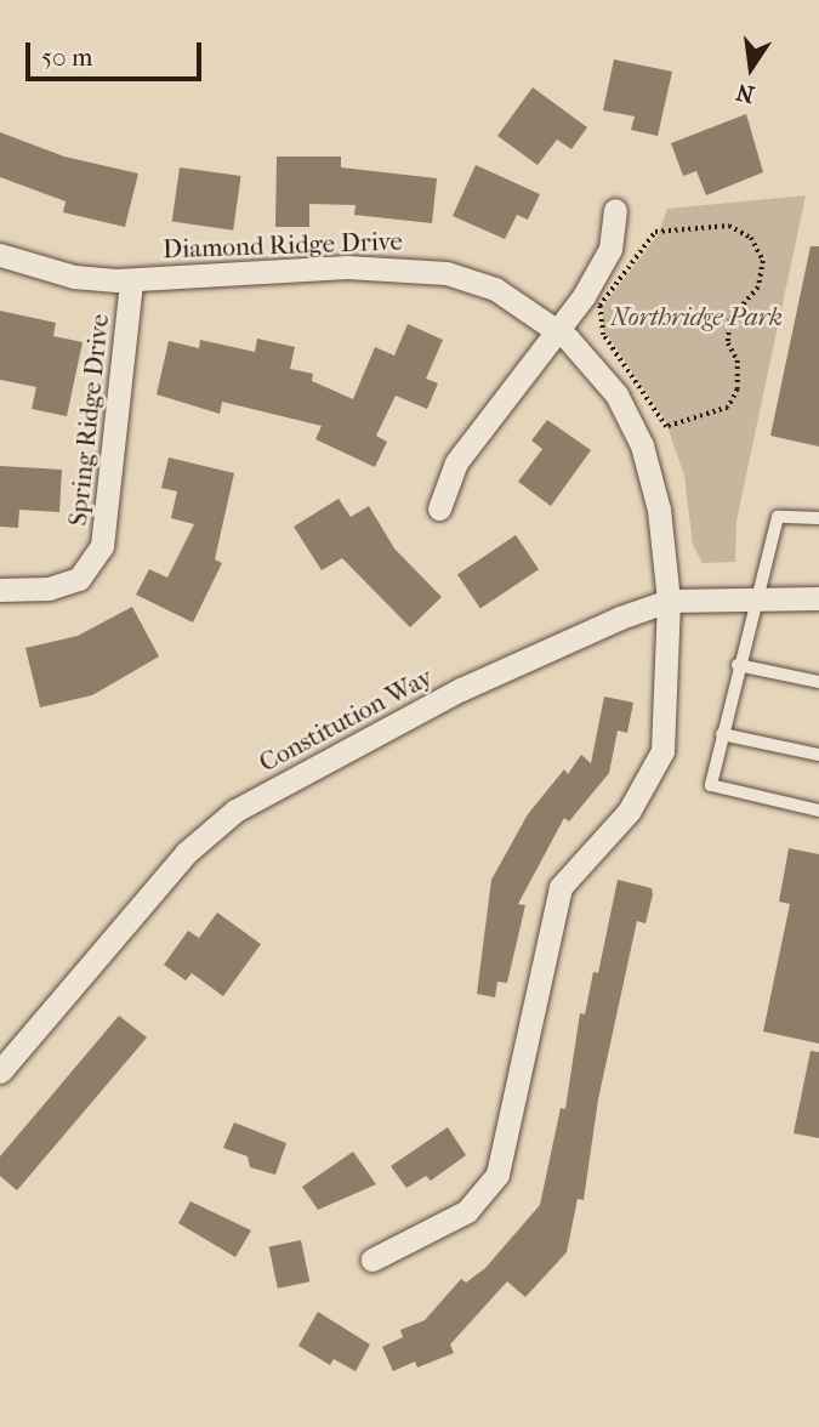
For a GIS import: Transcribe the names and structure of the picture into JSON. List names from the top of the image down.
{
  "streets": {
    "street": ["Diamond Ridge Drive", "Spring Ridge Drive", "Constitution Way"]
  },
  "crossings": [
    ["Diamond Ridge Drive", "Spring Ridge Drive"],
    ["Diamond Ridge Drive", "Constitution Way"]
  ],
  "parks": ["Northridge Park"],
  "scale_bar": "50 m",
  "north": "bottom"
}
